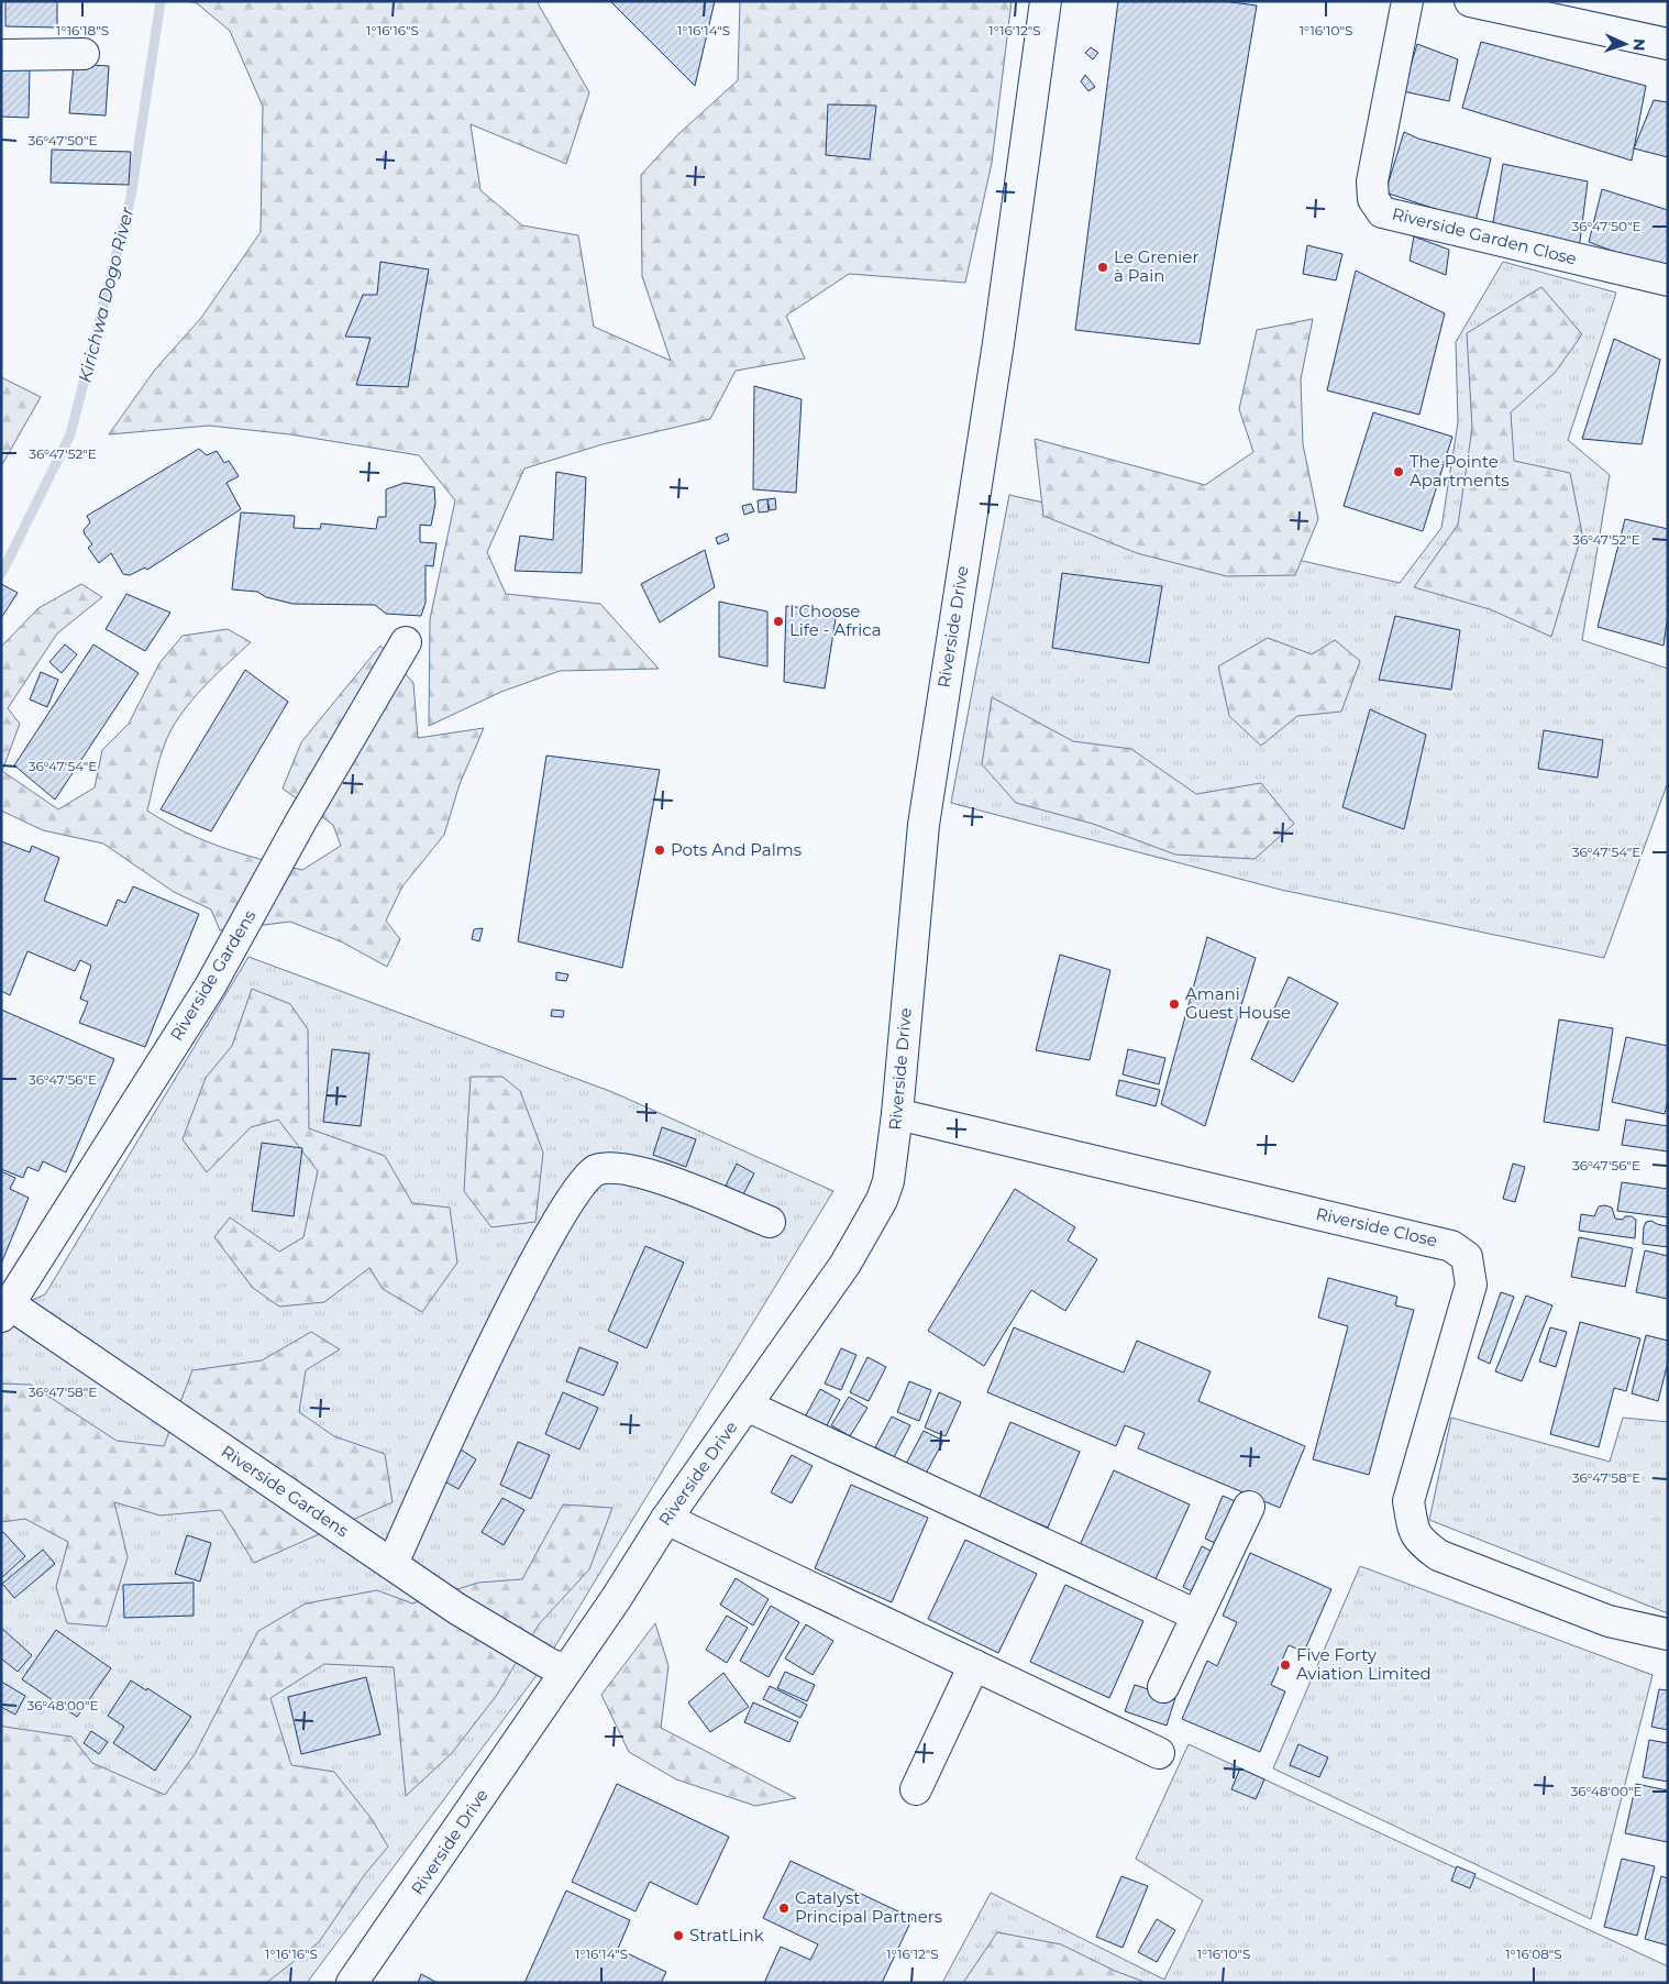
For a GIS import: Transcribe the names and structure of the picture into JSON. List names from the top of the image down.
{
  "streets": {
    "street": [
      "Riverside Garden Close",
      "Riverside Drive",
      "Riverside Gardens",
      "Riverside Close"
    ]
  },
  "crossings": [
    ["Riverside Drive", "Riverside Gardens"],
    ["Riverside Drive", "Riverside Close"]
  ],
  "water": ["Kirichwa Dogo River"],
  "places": [
    "Le Grenier à Pain",
    "The Pointe Apartments",
    "I Choose Life - Africa",
    "Pots And Palms",
    "Amani Guest House",
    "Five Forty Aviation Limited",
    "Catalyst Principal Partners",
    "StratLink"
  ],
  "north": "right",
  "coordinates": [
    "1°16'18\"S",
    "1°16'16\"S",
    "1°16'14\"S",
    "1°16'12\"S",
    "1°16'10\"S",
    "36°47'50\"E",
    "36°47'52\"E",
    "36°47'54\"E",
    "36°47'56\"E",
    "36°47'58\"E",
    "36°48'00\"E",
    "1°16'08\"S"
  ]
}
